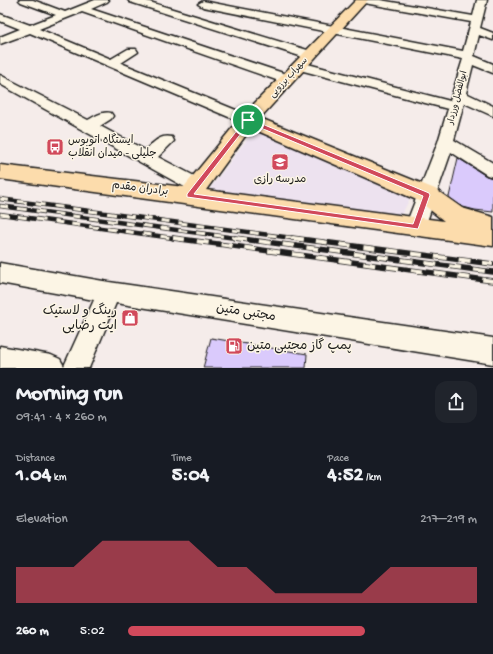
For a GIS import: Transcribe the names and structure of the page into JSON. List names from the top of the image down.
{
  "streets": {
    "main road": ["سهراب برزویی", "برادران مقدم"],
    "street": ["ابوالفضل ورزدار", "مجتبی متین"]
  },
  "crossings": [
    ["سهراب برزویی", "برادران مقدم"],
    ["ابوالفضل ورزدار", "برادران مقدم"]
  ],
  "places": {
    "bus stop": ["ایستگاه اتوبوس جلیلی - میدان انقلاب"],
    "school or university": ["مدرسه رازی"],
    "shop": ["رینگ و لاستیک ایت رضایی"],
    "fuel station": ["پمپ گاز مجتبی متین"]
  },
  "page": {
    "heading": ["Morning run", "09:41 · 4 × 260 m"],
    "stats": [
      ["Distance", "1.04 km"],
      ["Time", "5:04"],
      ["Pace", "4:52 /km"]
    ],
    "chart": ["Elevation", "217–219 m"],
    "list": [
      {
        "name": "260 m",
        "note": "5:02"
      }
    ]
  }
}
